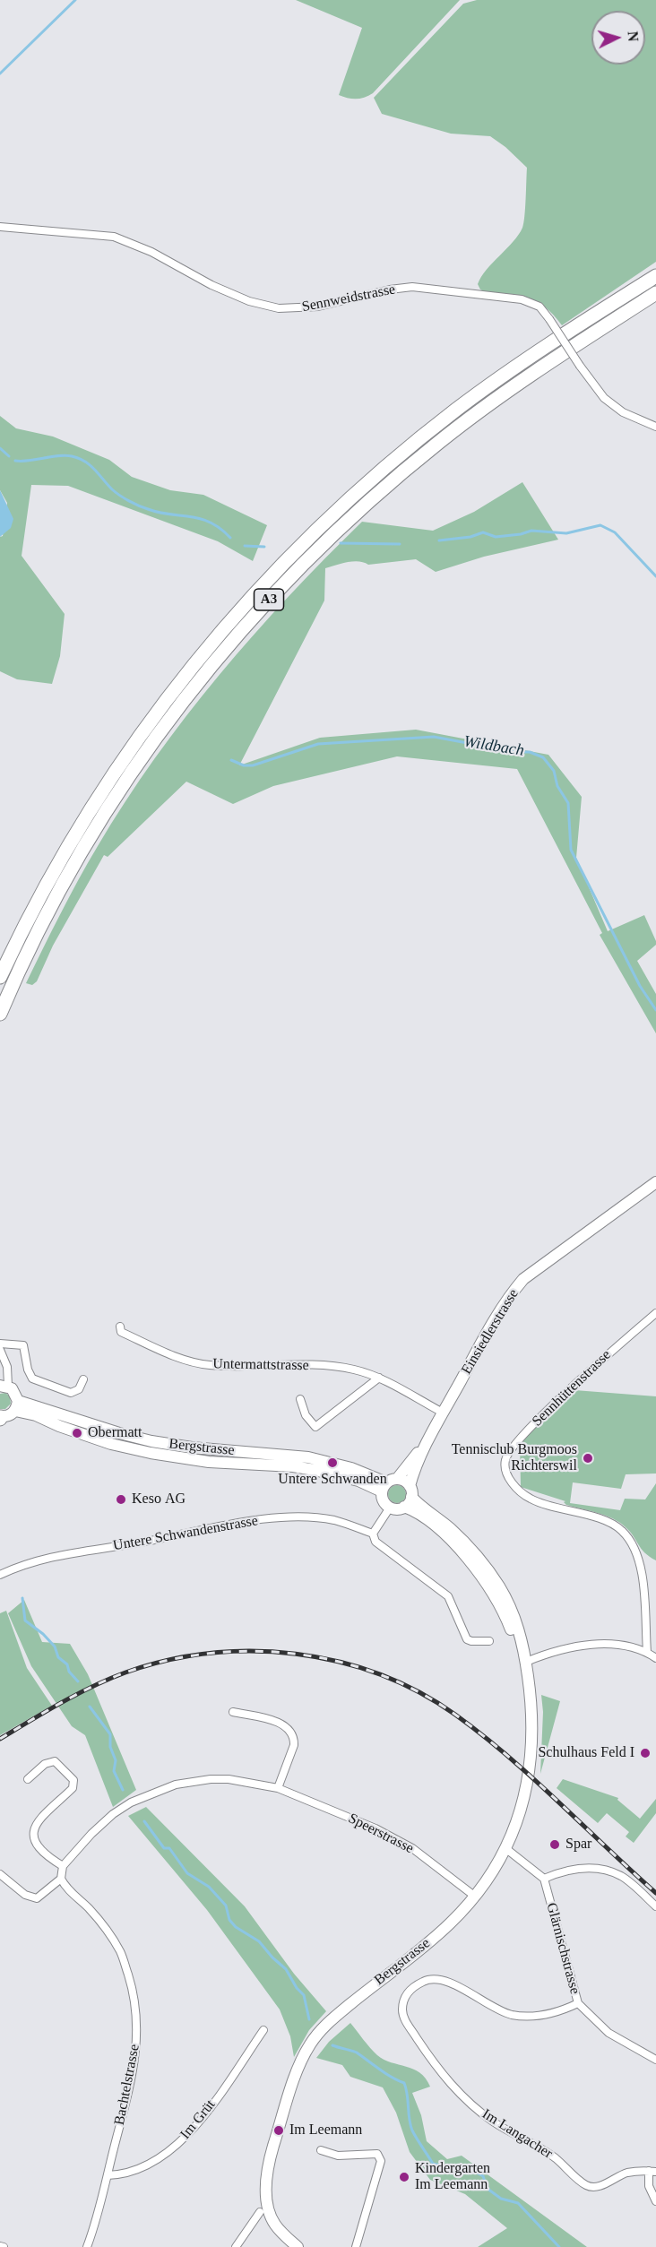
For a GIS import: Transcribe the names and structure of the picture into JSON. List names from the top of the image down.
{
  "streets": {
    "highway": ["A3"],
    "main road": ["Einsiedlerstrasse", "Bergstrasse"],
    "street": [
      "Sennweidstrasse",
      "Untermattstrasse",
      "Sennhüttenstrasse",
      "Untere Schwandenstrasse",
      "Speerstrasse",
      "Glärnischstrasse",
      "Bachtelstrasse",
      "Im Grüt",
      "Im Langacher"
    ]
  },
  "crossings": [
    ["Einsiedlerstrasse", "Untermattstrasse"],
    ["Einsiedlerstrasse", "Bergstrasse"],
    ["Bergstrasse", "Speerstrasse"],
    ["Glärnischstrasse", "Im Langacher"],
    ["Bachtelstrasse", "Im Grüt"]
  ],
  "water": ["Wildbach"],
  "places": [
    "Obermatt",
    "Tennisclub Burgmoos Richterswil",
    "Untere Schwanden",
    "Keso AG",
    "Schulhaus Feld I",
    "Spar",
    "Im Leemann",
    "Kindergarten Im Leemann"
  ],
  "north": "right"
}
